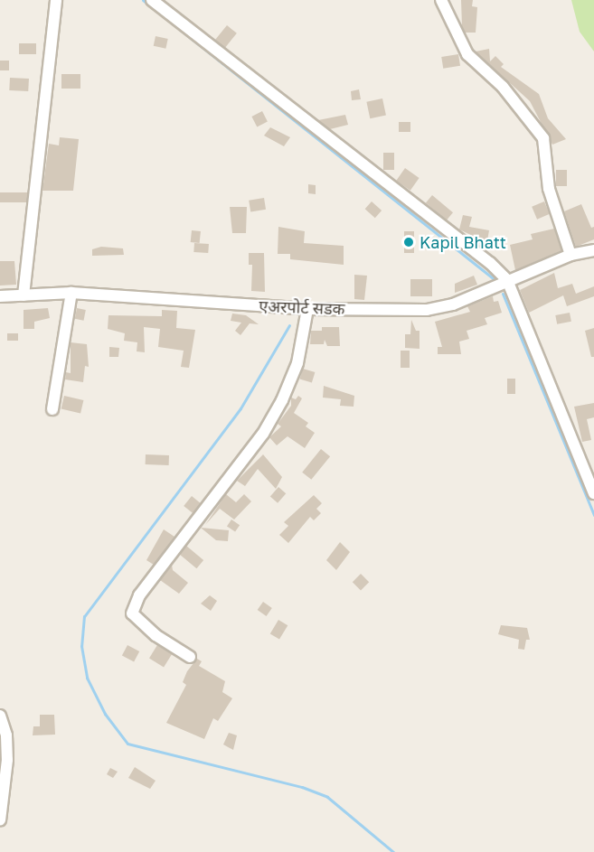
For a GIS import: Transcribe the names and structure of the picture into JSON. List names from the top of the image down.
{
  "streets": {
    "street": ["एअरपोर्ट सडक"]
  },
  "places": ["Kapil Bhatt"]
}
